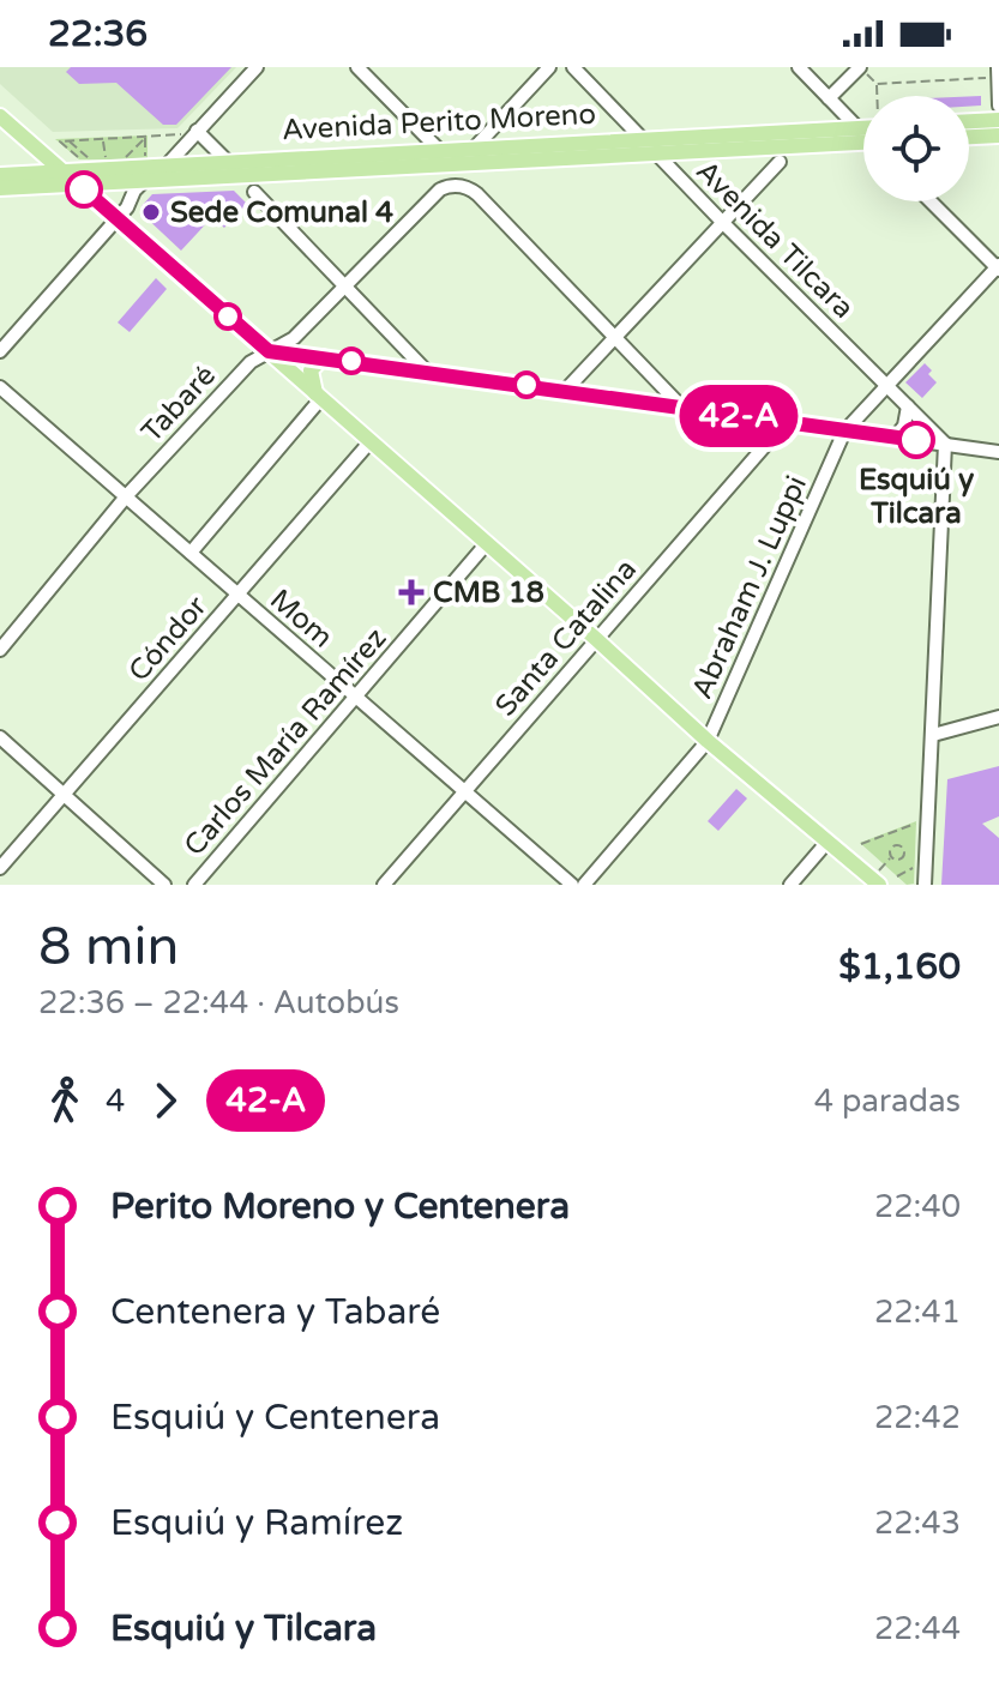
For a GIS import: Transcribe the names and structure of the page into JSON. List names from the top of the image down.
{
  "streets": {
    "main road": ["Avenida Perito Moreno"],
    "street": [
      "Avenida Tilcara",
      "Tabaré",
      "Abraham J. Luppi",
      "Mom",
      "Santa Catalina",
      "Cóndor",
      "Carlos María Ramírez"
    ]
  },
  "crossings": [
    ["Avenida Perito Moreno", "Avenida Tilcara"],
    ["Avenida Tilcara", "Abraham J. Luppi"],
    ["Tabaré", "Mom"],
    ["Mom", "Santa Catalina"],
    ["Mom", "Cóndor"],
    ["Mom", "Carlos María Ramírez"]
  ],
  "places": {
    "other": ["Sede Comunal 4", "Esquiú y Tilcara"],
    "health": ["CMB 18"]
  },
  "lines": ["bus line 42-A"],
  "page": {
    "status": "22:36",
    "on_map": "42-A",
    "heading": ["8 min", "22:36 – 22:44 · Autobús", "$1,160"],
    "legs": ["4", "42-A", "4 paradas"],
    "list": [
      {
        "name": "Perito Moreno y Centenera",
        "value": "22:40"
      },
      {
        "name": "Centenera y Tabaré",
        "value": "22:41"
      },
      {
        "name": "Esquiú y Centenera",
        "value": "22:42"
      },
      {
        "name": "Esquiú y Ramírez",
        "value": "22:43"
      },
      {
        "name": "Esquiú y Tilcara",
        "value": "22:44"
      }
    ]
  }
}
